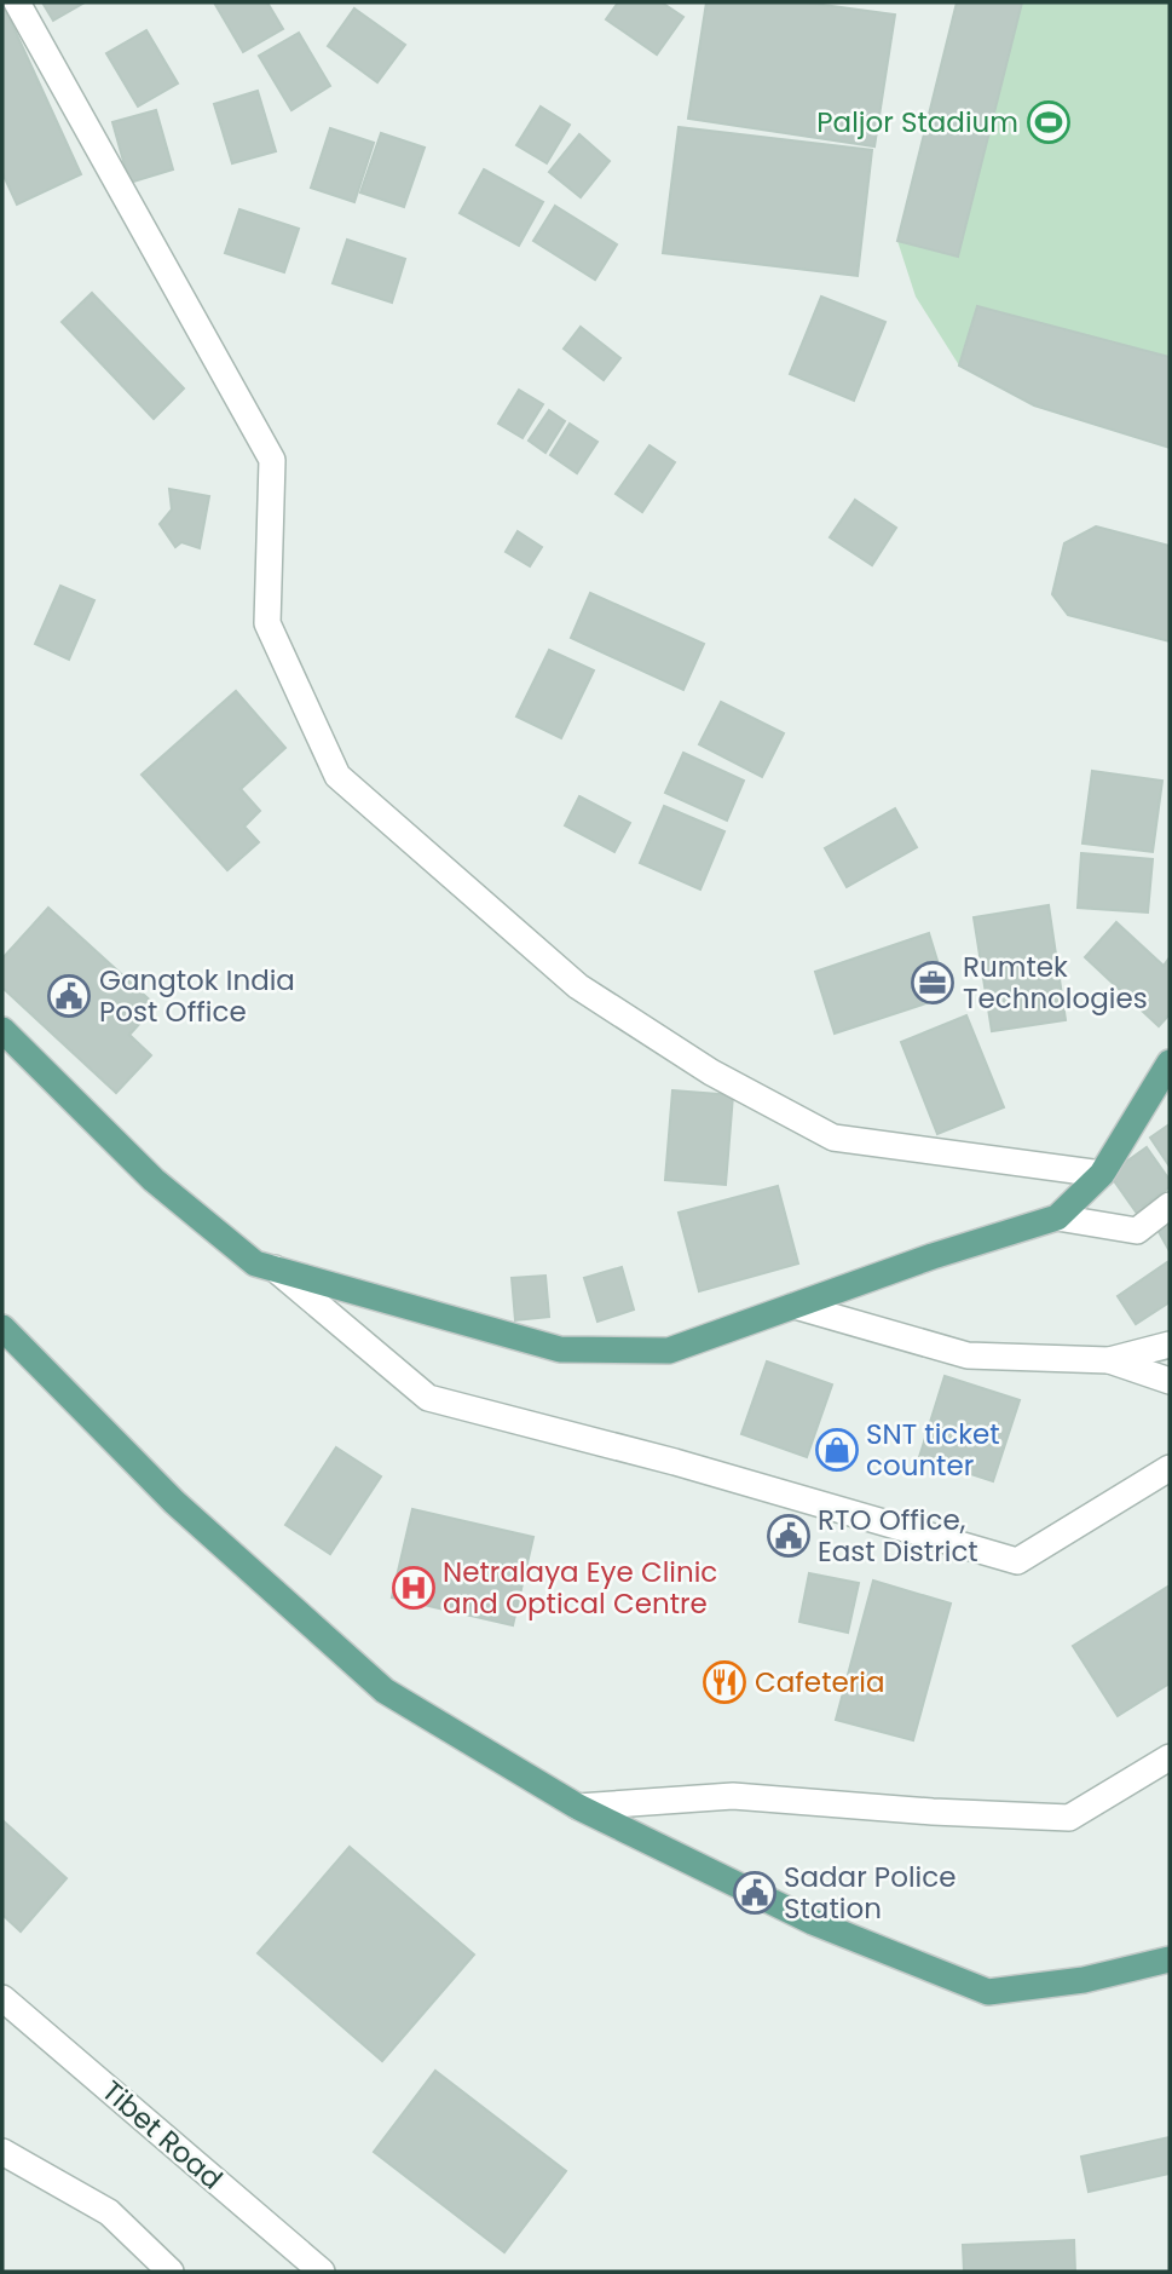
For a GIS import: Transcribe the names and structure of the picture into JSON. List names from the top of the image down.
{
  "streets": {
    "street": ["Tibet Road"]
  },
  "places": {
    "sports": ["Paljor Stadium"],
    "office": ["Rumtek Technologies"],
    "public building": ["Gangtok India Post Office", "RTO Office, East District", "Sadar Police Station"],
    "shop": ["SNT ticket counter"],
    "hospital": ["Netralaya Eye Clinic and Optical Centre"],
    "restaurant": ["Cafeteria"]
  }
}
